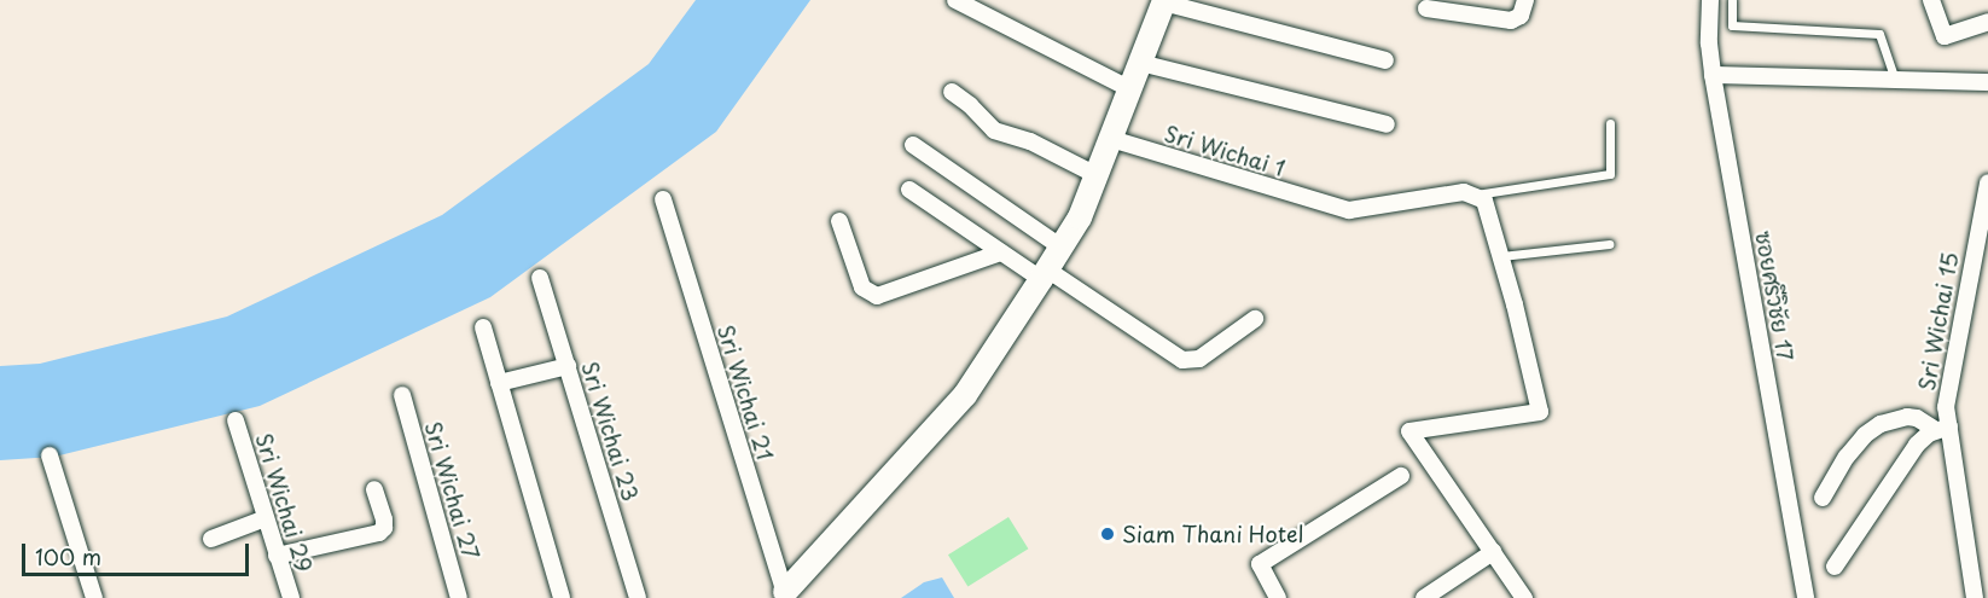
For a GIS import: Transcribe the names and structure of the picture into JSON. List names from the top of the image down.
{
  "streets": {
    "street": [
      "Sri Wichai 1",
      "ซอยศรีวิชัย 17",
      "Sri Wichai 15",
      "Sri Wichai 21",
      "Sri Wichai 23",
      "Sri Wichai 27",
      "Sri Wichai 29"
    ]
  },
  "places": ["Siam Thani Hotel"],
  "scale_bar": "100 m"
}
